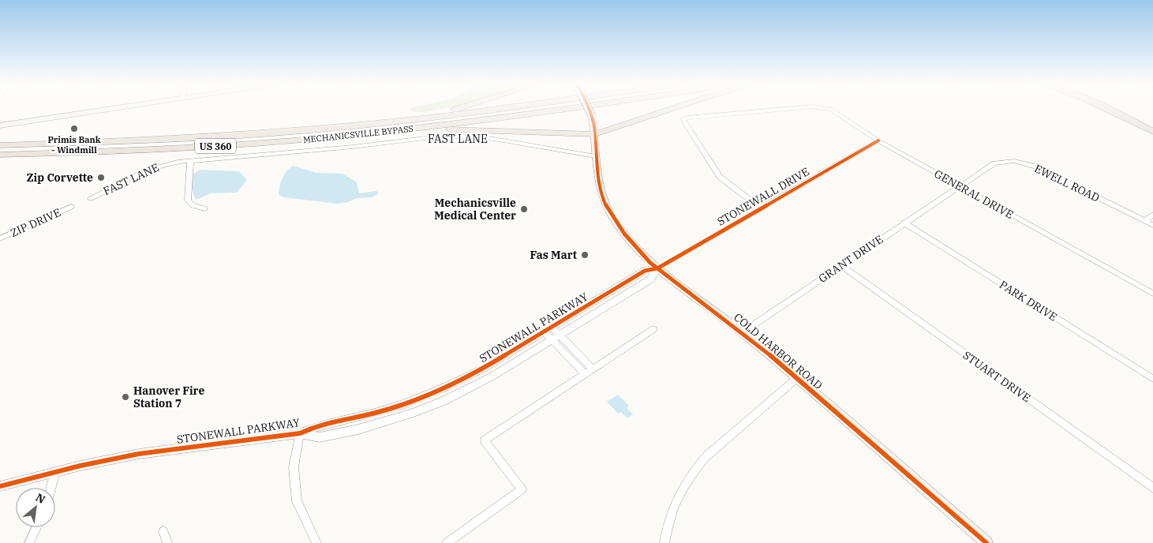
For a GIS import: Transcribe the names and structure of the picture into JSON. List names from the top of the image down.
{
  "streets": {
    "highway": ["MECHANICSVILLE BYPASS", "US 360"],
    "main road": ["COLD HARBOR ROAD"],
    "street": [
      "FAST LANE",
      "EWELL ROAD",
      "GENERAL DRIVE",
      "STONEWALL DRIVE",
      "ZIP DRIVE",
      "GRANT DRIVE",
      "PARK DRIVE",
      "STONEWALL PARKWAY",
      "STUART DRIVE"
    ]
  },
  "crossings": [
    ["FAST LANE", "COLD HARBOR ROAD"],
    ["EWELL ROAD", "GENERAL DRIVE"],
    ["EWELL ROAD", "GRANT DRIVE"],
    ["GENERAL DRIVE", "STONEWALL DRIVE"],
    ["GENERAL DRIVE", "GRANT DRIVE"],
    ["STONEWALL DRIVE", "STONEWALL PARKWAY"],
    ["STONEWALL DRIVE", "COLD HARBOR ROAD"],
    ["GRANT DRIVE", "PARK DRIVE"],
    ["GRANT DRIVE", "COLD HARBOR ROAD"],
    ["GRANT DRIVE", "STUART DRIVE"],
    ["STONEWALL PARKWAY", "COLD HARBOR ROAD"]
  ],
  "places": [
    "Primis Bank - Windmill",
    "Zip Corvette",
    "Mechanicsville Medical Center",
    "Fas Mart",
    "Hanover Fire Station 7"
  ],
  "north": "top right"
}
